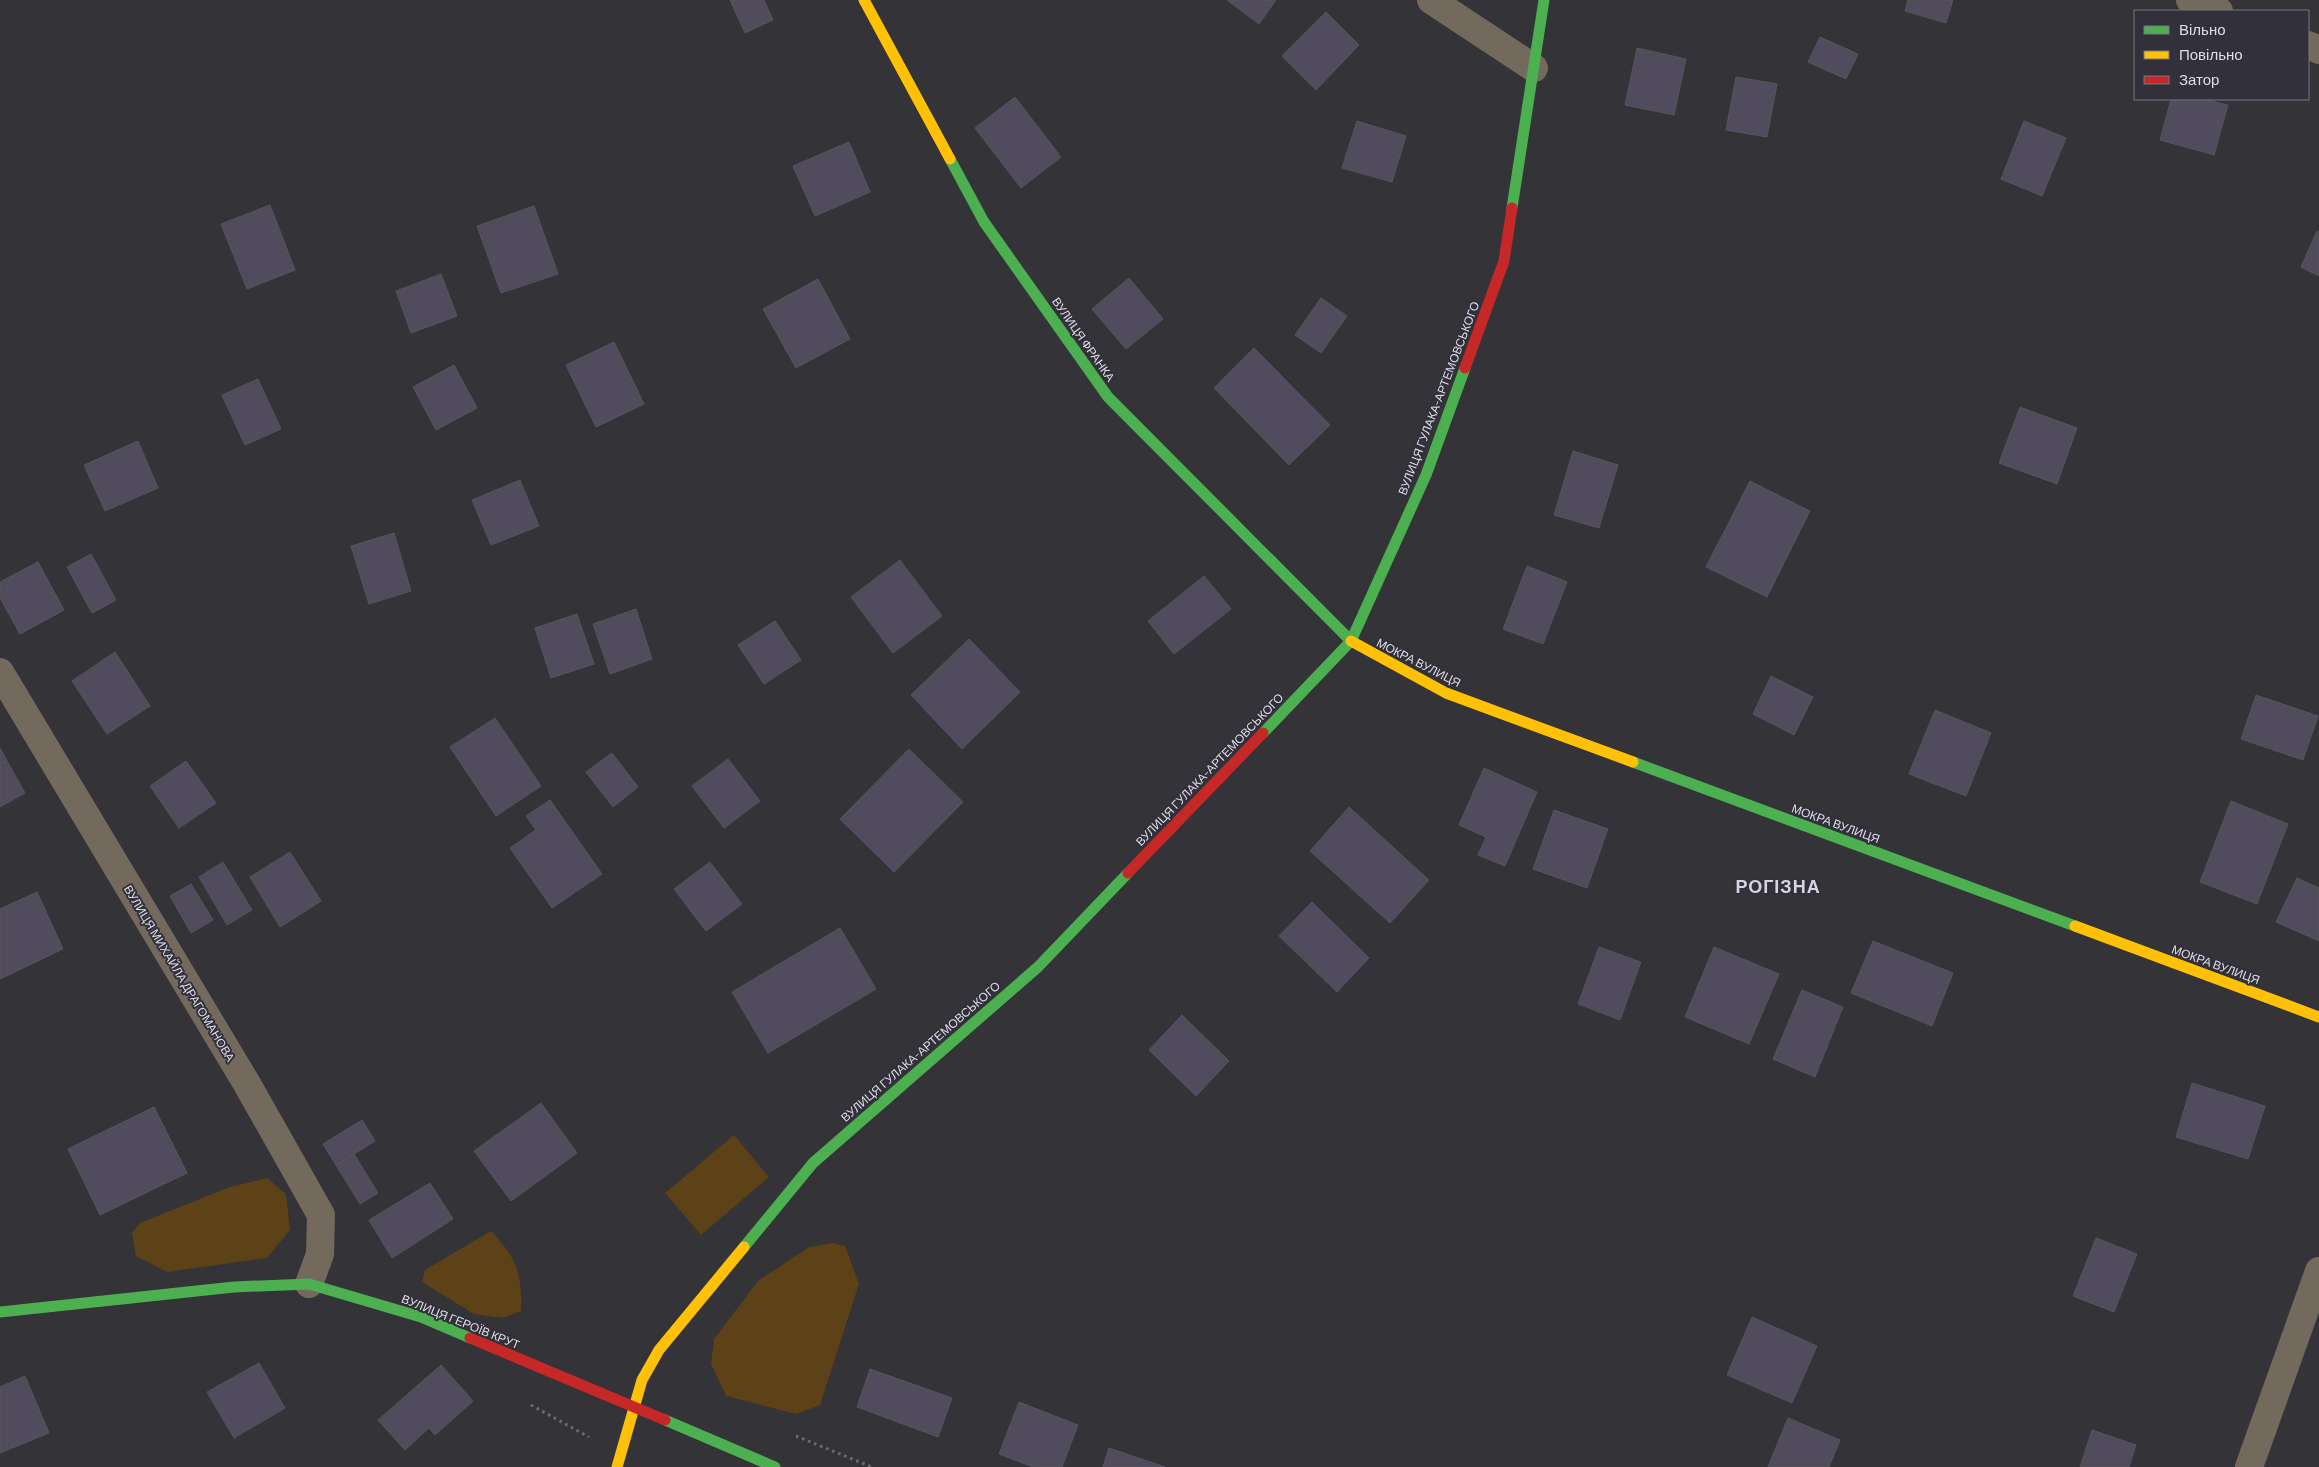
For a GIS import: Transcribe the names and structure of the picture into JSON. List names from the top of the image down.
{
  "streets": {
    "street": [
      "ВУЛИЦЯ ФРАНКА",
      "ВУЛИЦЯ ГУЛАКА-АРТЕМОВСЬКОГО",
      "МОКРА ВУЛИЦЯ",
      "ВУЛИЦЯ МИХАЙЛА ДРАГОМАНОВА",
      "ВУЛИЦЯ ГЕРОЇВ КРУТ"
    ]
  },
  "crossings": [
    ["ВУЛИЦЯ ФРАНКА", "ВУЛИЦЯ ГУЛАКА-АРТЕМОВСЬКОГО"],
    ["ВУЛИЦЯ ФРАНКА", "МОКРА ВУЛИЦЯ"],
    ["ВУЛИЦЯ ГУЛАКА-АРТЕМОВСЬКОГО", "МОКРА ВУЛИЦЯ"],
    ["ВУЛИЦЯ ГУЛАКА-АРТЕМОВСЬКОГО", "ВУЛИЦЯ ГЕРОЇВ КРУТ"],
    ["ВУЛИЦЯ МИХАЙЛА ДРАГОМАНОВА", "ВУЛИЦЯ ГЕРОЇВ КРУТ"]
  ],
  "districts": ["РОГІЗНА"],
  "legend": ["Вільно", "Повільно", "Затор"]
}
